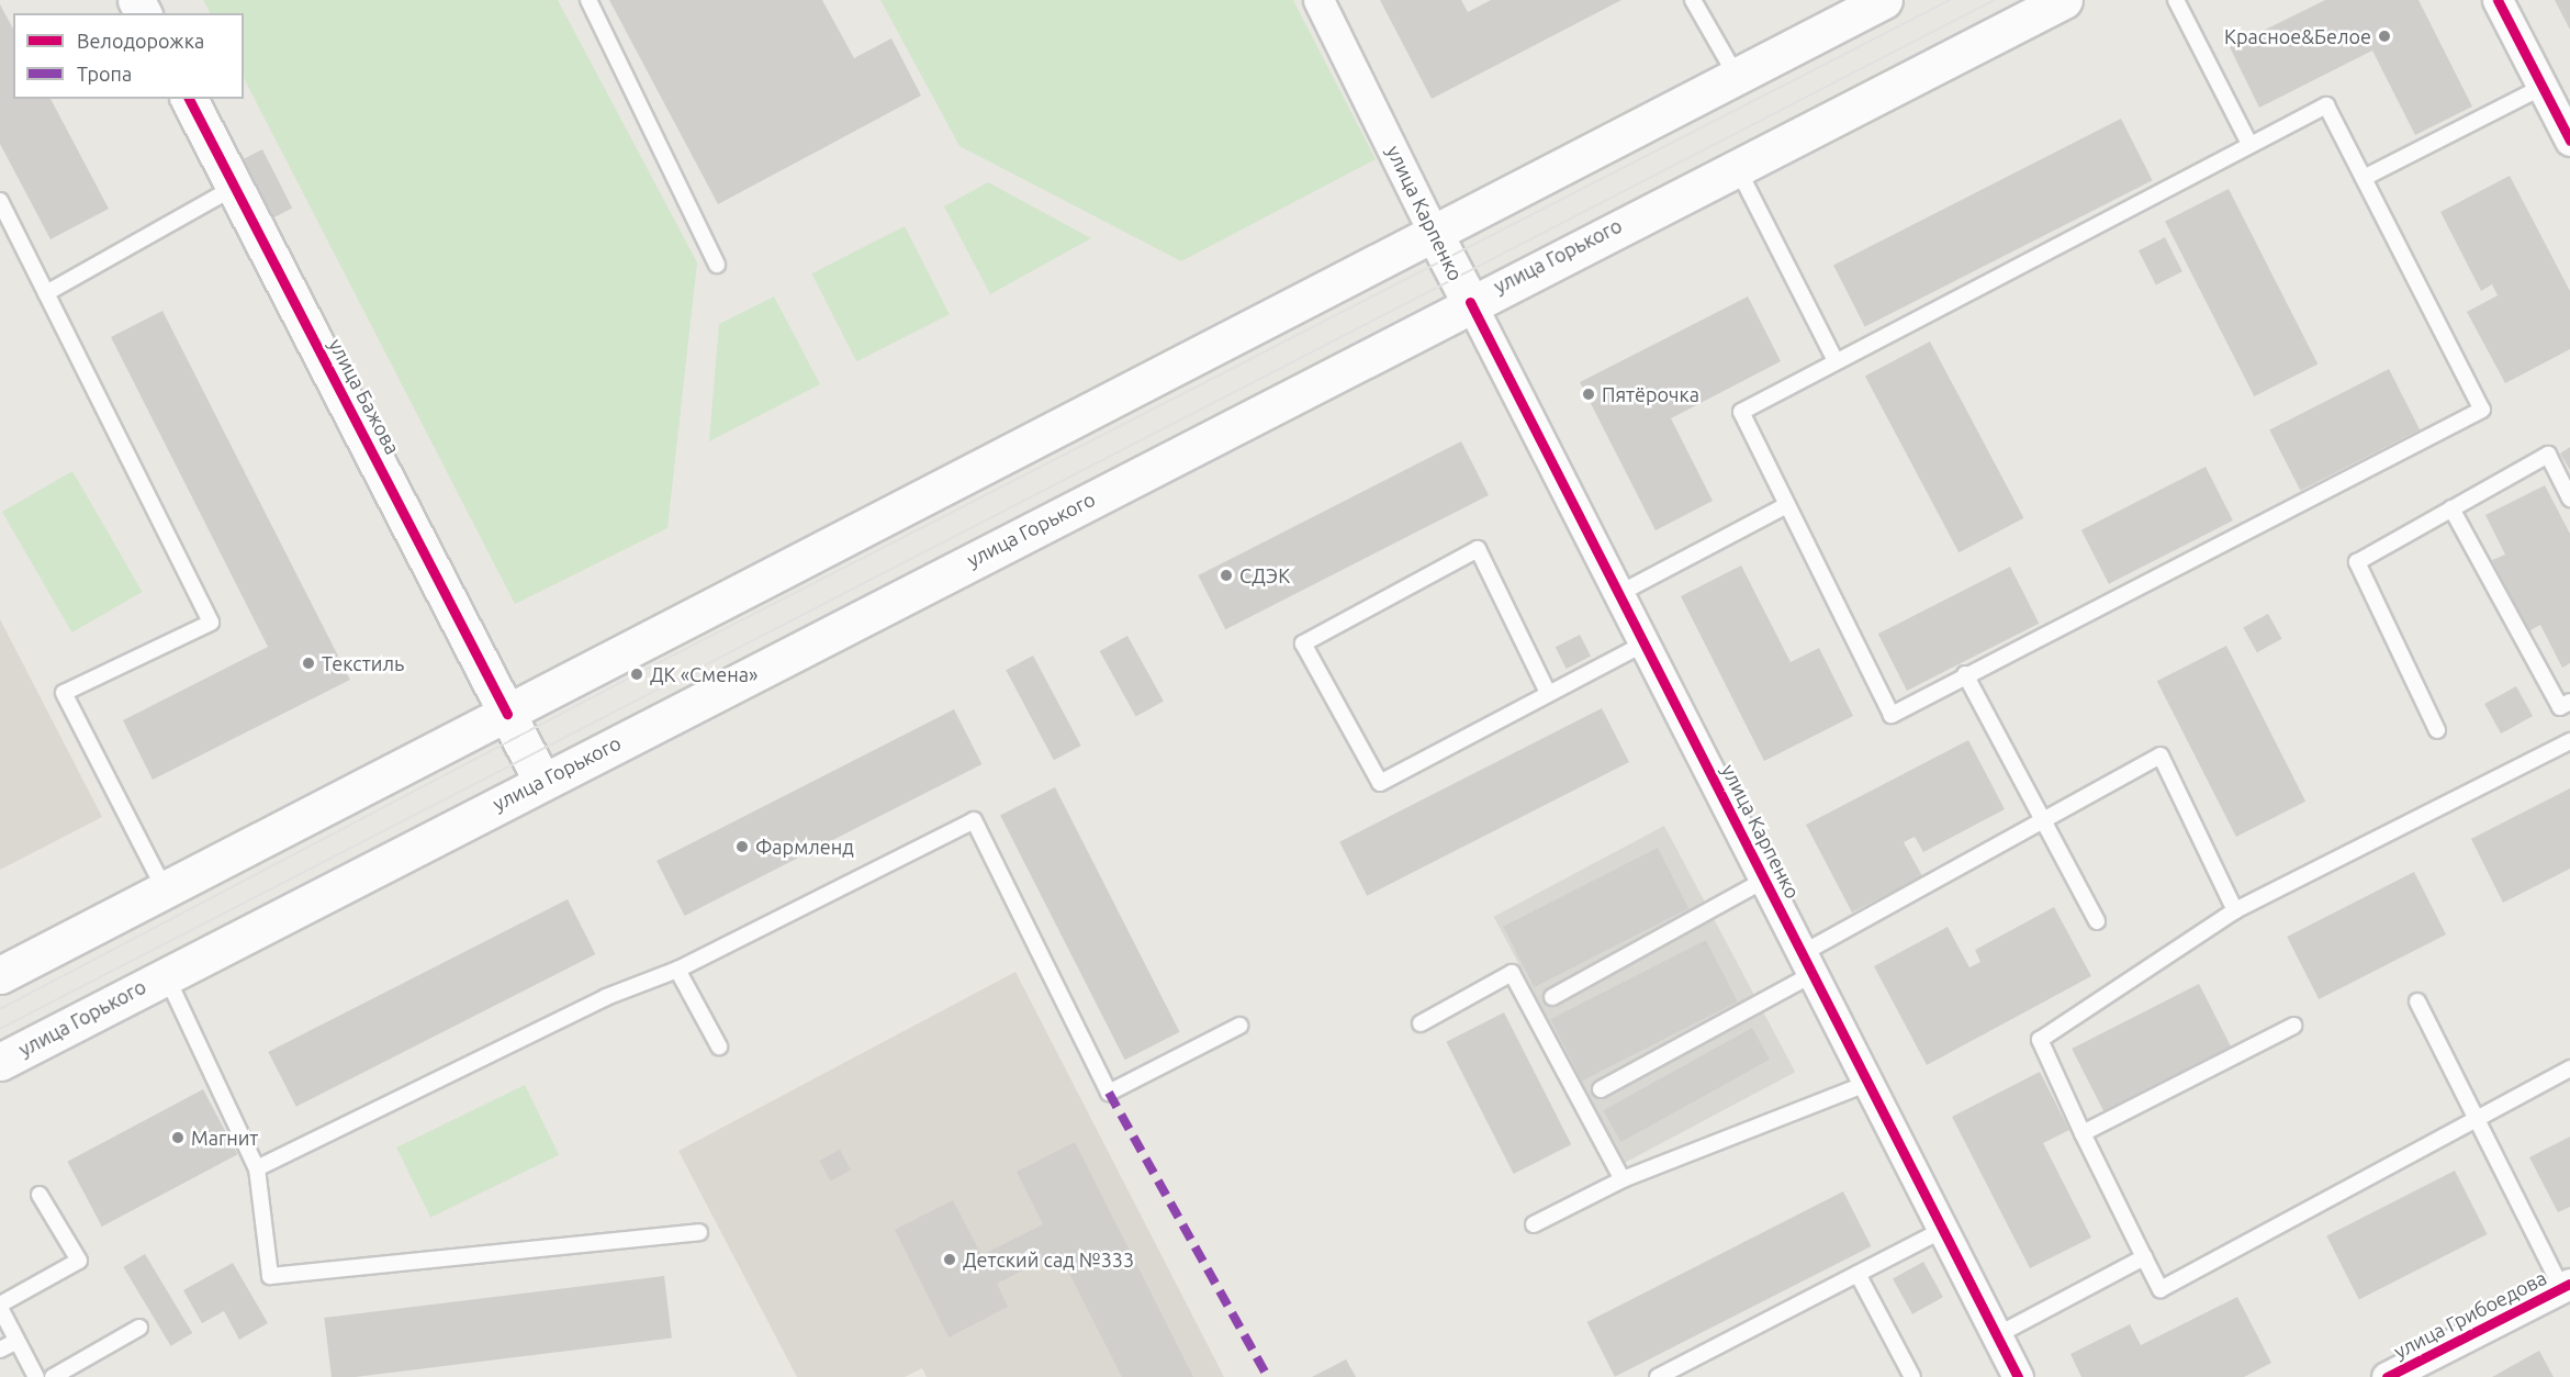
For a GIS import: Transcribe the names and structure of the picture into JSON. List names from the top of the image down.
{
  "streets": {
    "main road": ["улица Карпенко", "улица Горького", "улица Бажова"],
    "street": ["улица Грибоедова"]
  },
  "crossings": [
    ["улица Карпенко", "улица Горького"],
    ["улица Горького", "улица Бажова"]
  ],
  "places": [
    "Красное&Белое",
    "Пятёрочка",
    "СДЭК",
    "Текстиль",
    "ДК «Смена»",
    "Фармленд",
    "Магнит",
    "Детский сад №333"
  ],
  "legend": ["Велодорожка", "Тропа"]
}
